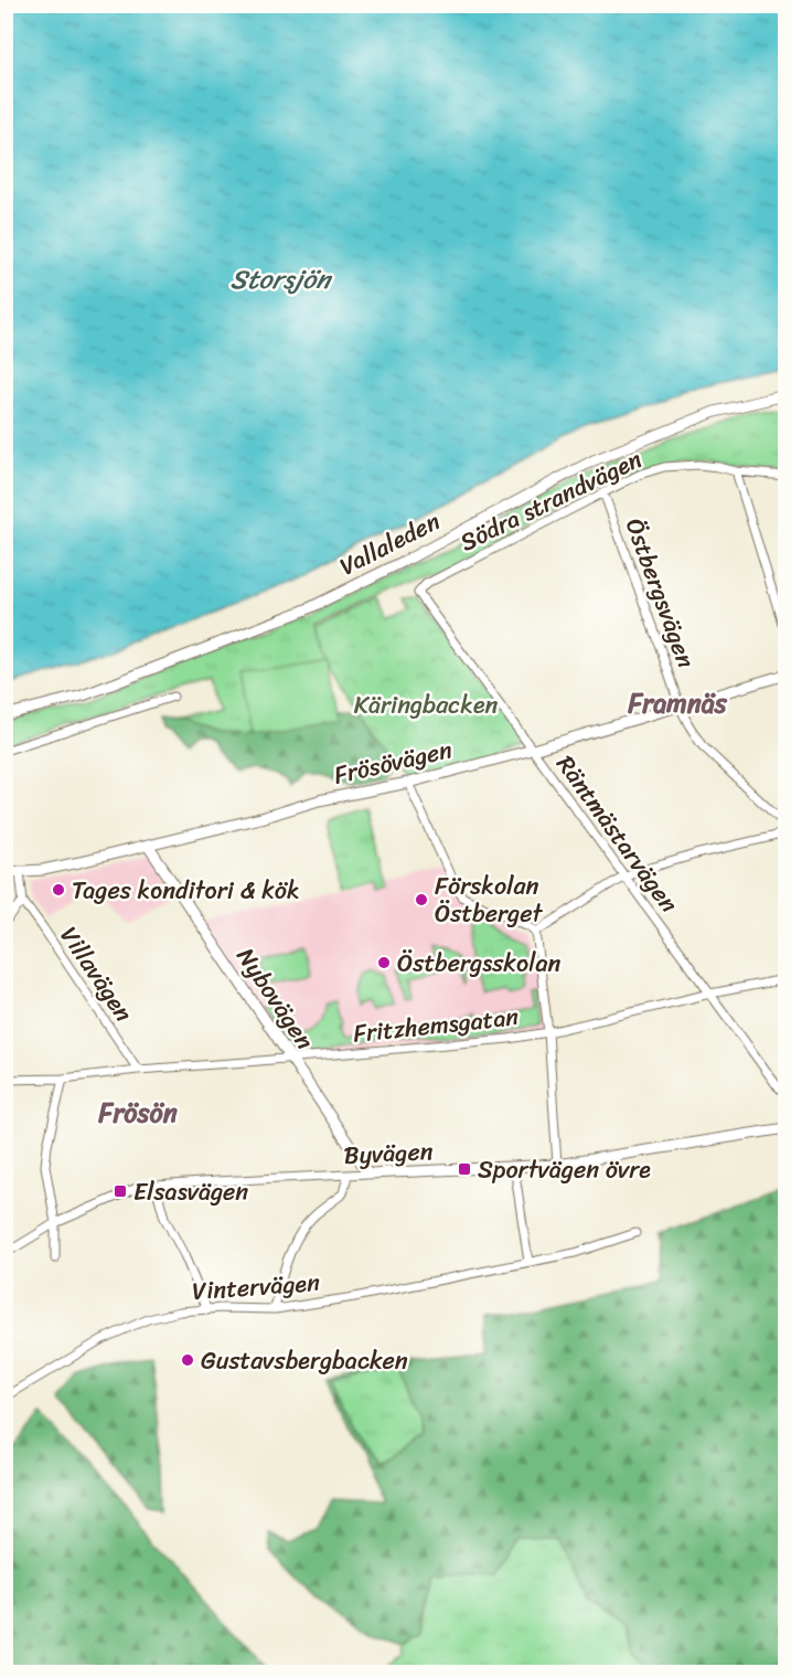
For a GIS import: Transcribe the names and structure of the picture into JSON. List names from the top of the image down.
{
  "streets": {
    "street": [
      "Södra strandvägen",
      "Vallaleden",
      "Östbergsvägen",
      "Frösövägen",
      "Räntmästarvägen",
      "Villavägen",
      "Nybovägen",
      "Fritzhemsgatan",
      "Byvägen",
      "Vintervägen"
    ]
  },
  "crossings": [
    ["Södra strandvägen", "Östbergsvägen"],
    ["Södra strandvägen", "Räntmästarvägen"],
    ["Östbergsvägen", "Frösövägen"],
    ["Frösövägen", "Räntmästarvägen"],
    ["Frösövägen", "Nybovägen"],
    ["Räntmästarvägen", "Fritzhemsgatan"],
    ["Villavägen", "Fritzhemsgatan"],
    ["Nybovägen", "Fritzhemsgatan"],
    ["Nybovägen", "Byvägen"]
  ],
  "districts": ["Framnäs", "Frösön"],
  "water": ["Storsjön"],
  "parks": ["Käringbacken"],
  "places": {
    "other": [
      "Tages konditori & kök",
      "Förskolan Östberget",
      "Östbergsskolan",
      "Gustavsbergbacken"
    ],
    "transit": ["Sportvägen övre", "Elsasvägen"]
  }
}
